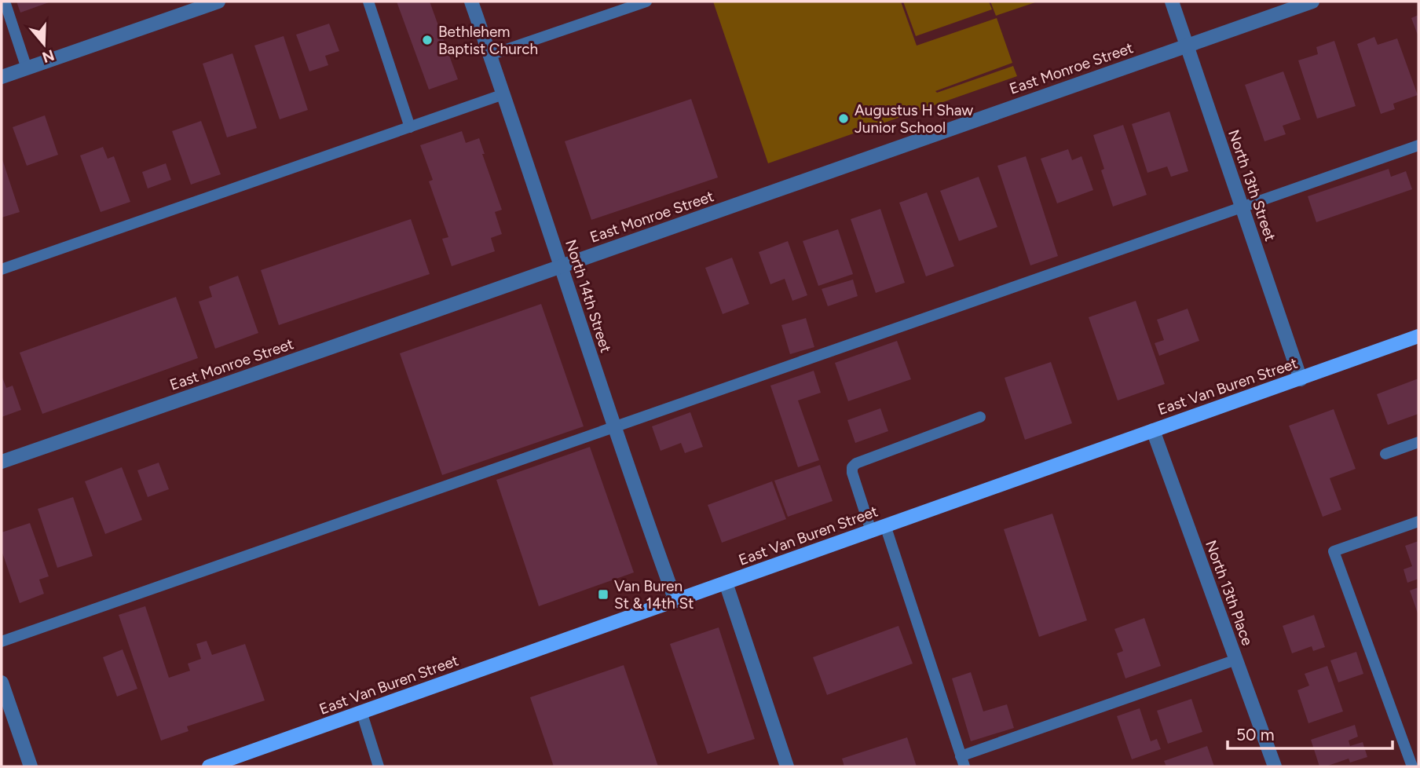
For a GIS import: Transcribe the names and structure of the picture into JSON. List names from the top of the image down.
{
  "streets": {
    "main road": ["East Van Buren Street"],
    "street": [
      "East Monroe Street",
      "North 13th Street",
      "North 14th Street",
      "North 13th Place"
    ]
  },
  "crossings": [
    ["East Monroe Street", "North 13th Street"],
    ["East Monroe Street", "North 14th Street"],
    ["North 13th Street", "East Van Buren Street"],
    ["North 14th Street", "East Van Buren Street"],
    ["East Van Buren Street", "North 13th Place"]
  ],
  "places": {
    "other": ["Bethlehem Baptist Church", "Augustus H Shaw Junior School"],
    "transit": ["Van Buren St & 14th St"]
  },
  "scale_bar": "50 m",
  "north": "bottom"
}
